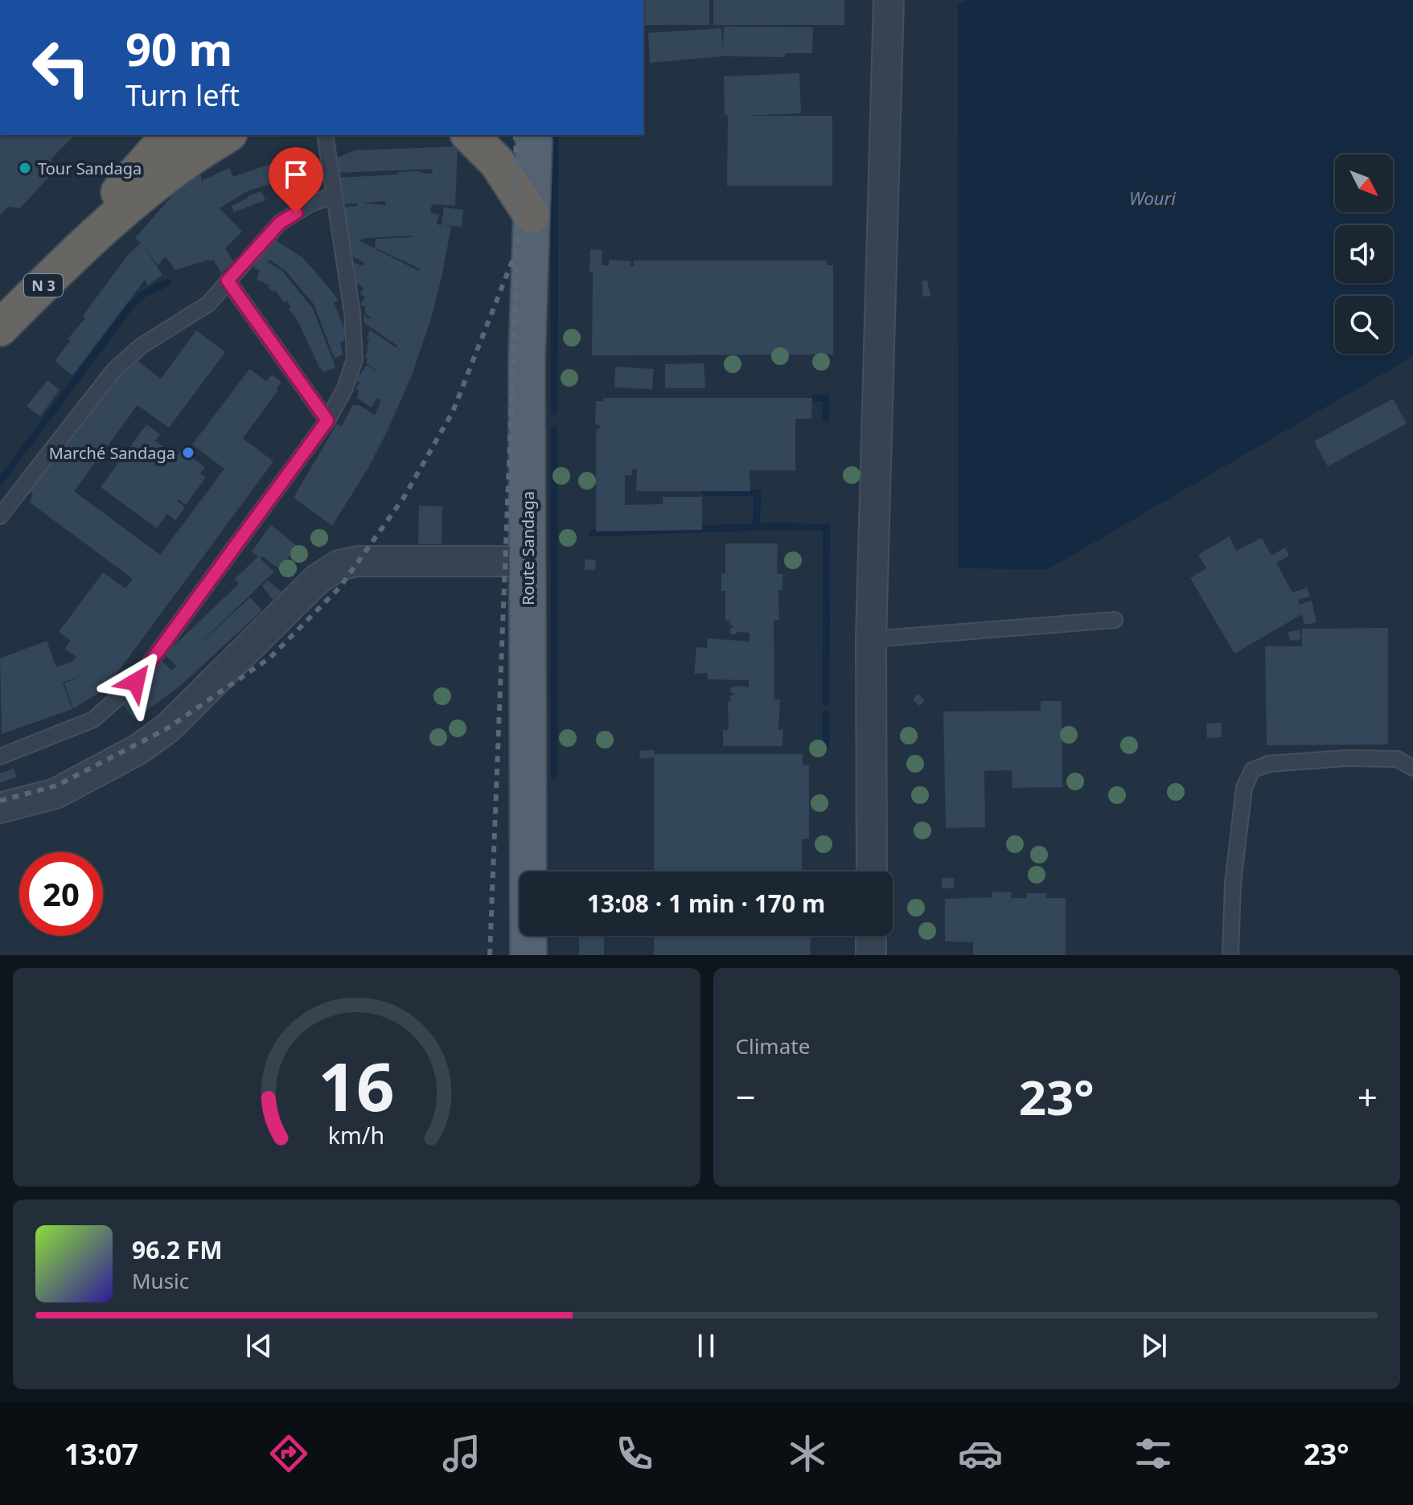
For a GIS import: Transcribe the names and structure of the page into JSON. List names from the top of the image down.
{
  "streets": {
    "highway": ["N 3"],
    "main road": ["Route Sandaga"]
  },
  "water": ["Wouri"],
  "places": ["Tour Sandaga", "Marché Sandaga"],
  "north": "bottom right",
  "page": {
    "turn": ["90 m", "Turn left"],
    "limit": "20",
    "trip": "13:08 · 1 min · 170 m",
    "tile": "Climate",
    "heat": ["−", "23°", "+"],
    "song": ["96.2 FM", "Music"],
    "tabs": ["13:07", "23°"],
    "gauge": ["16", "km/h"]
  }
}
